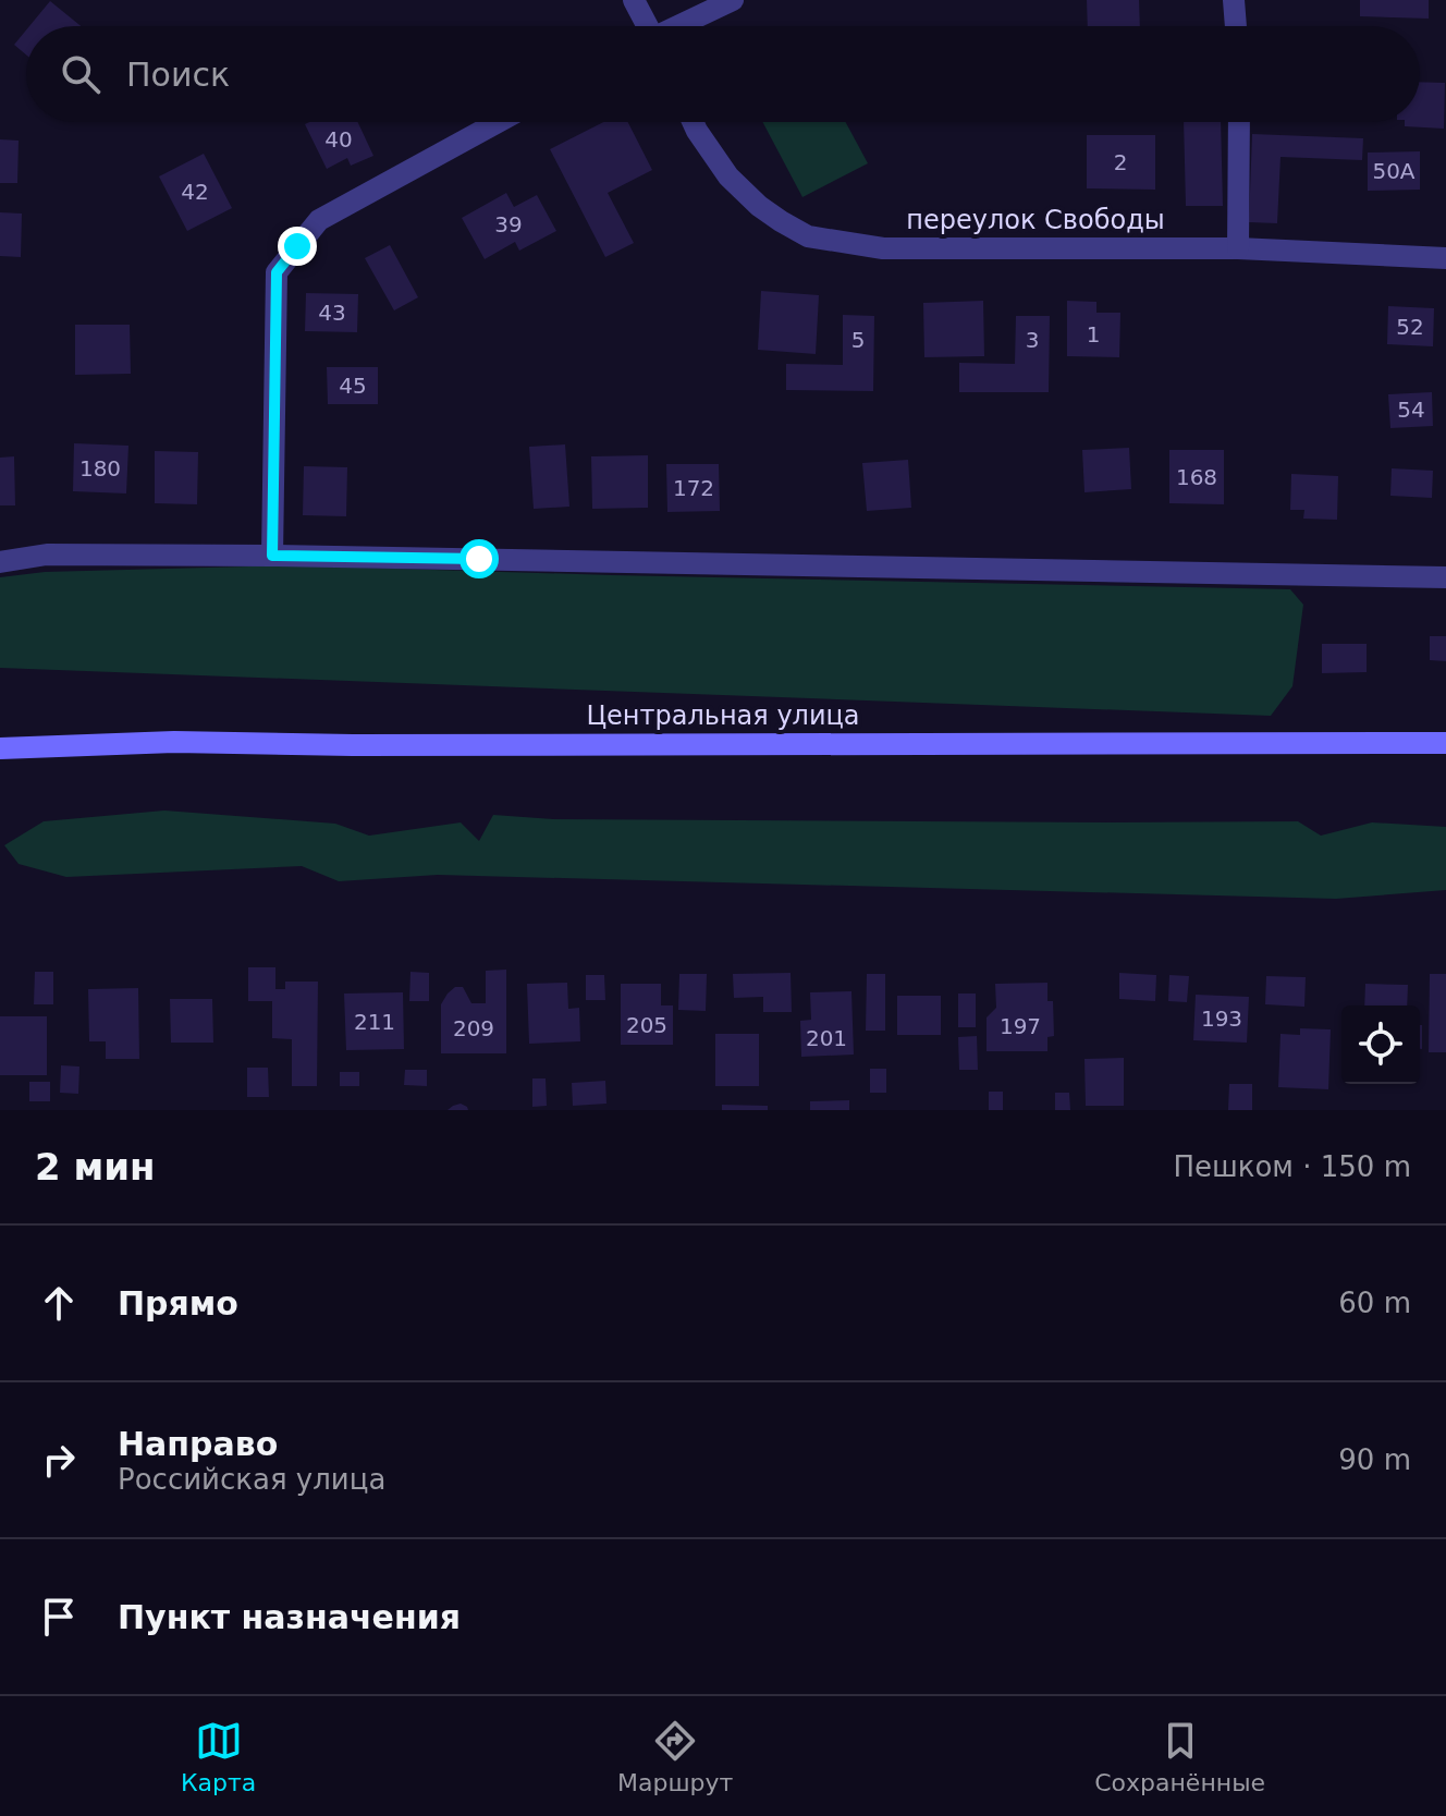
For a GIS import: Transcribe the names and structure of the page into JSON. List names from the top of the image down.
{
  "streets": {
    "street": ["переулок Свободы", "Центральная улица"]
  },
  "house_numbers": [
    "40",
    "2",
    "50А",
    "42",
    "39",
    "43",
    "52",
    "1",
    "5",
    "3",
    "45",
    "54",
    "180",
    "168",
    "172",
    "193",
    "211",
    "205",
    "197",
    "209",
    "201"
  ],
  "page": {
    "search": "Поиск",
    "heading": ["2 мин", "Пешком · 150 m"],
    "list": [
      ["Прямо", "60 m"],
      ["Направо", "Российская улица", "90 m"],
      "Пункт назначения"
    ],
    "nav": ["Карта", "Маршрут", "Сохранённые"]
  }
}
